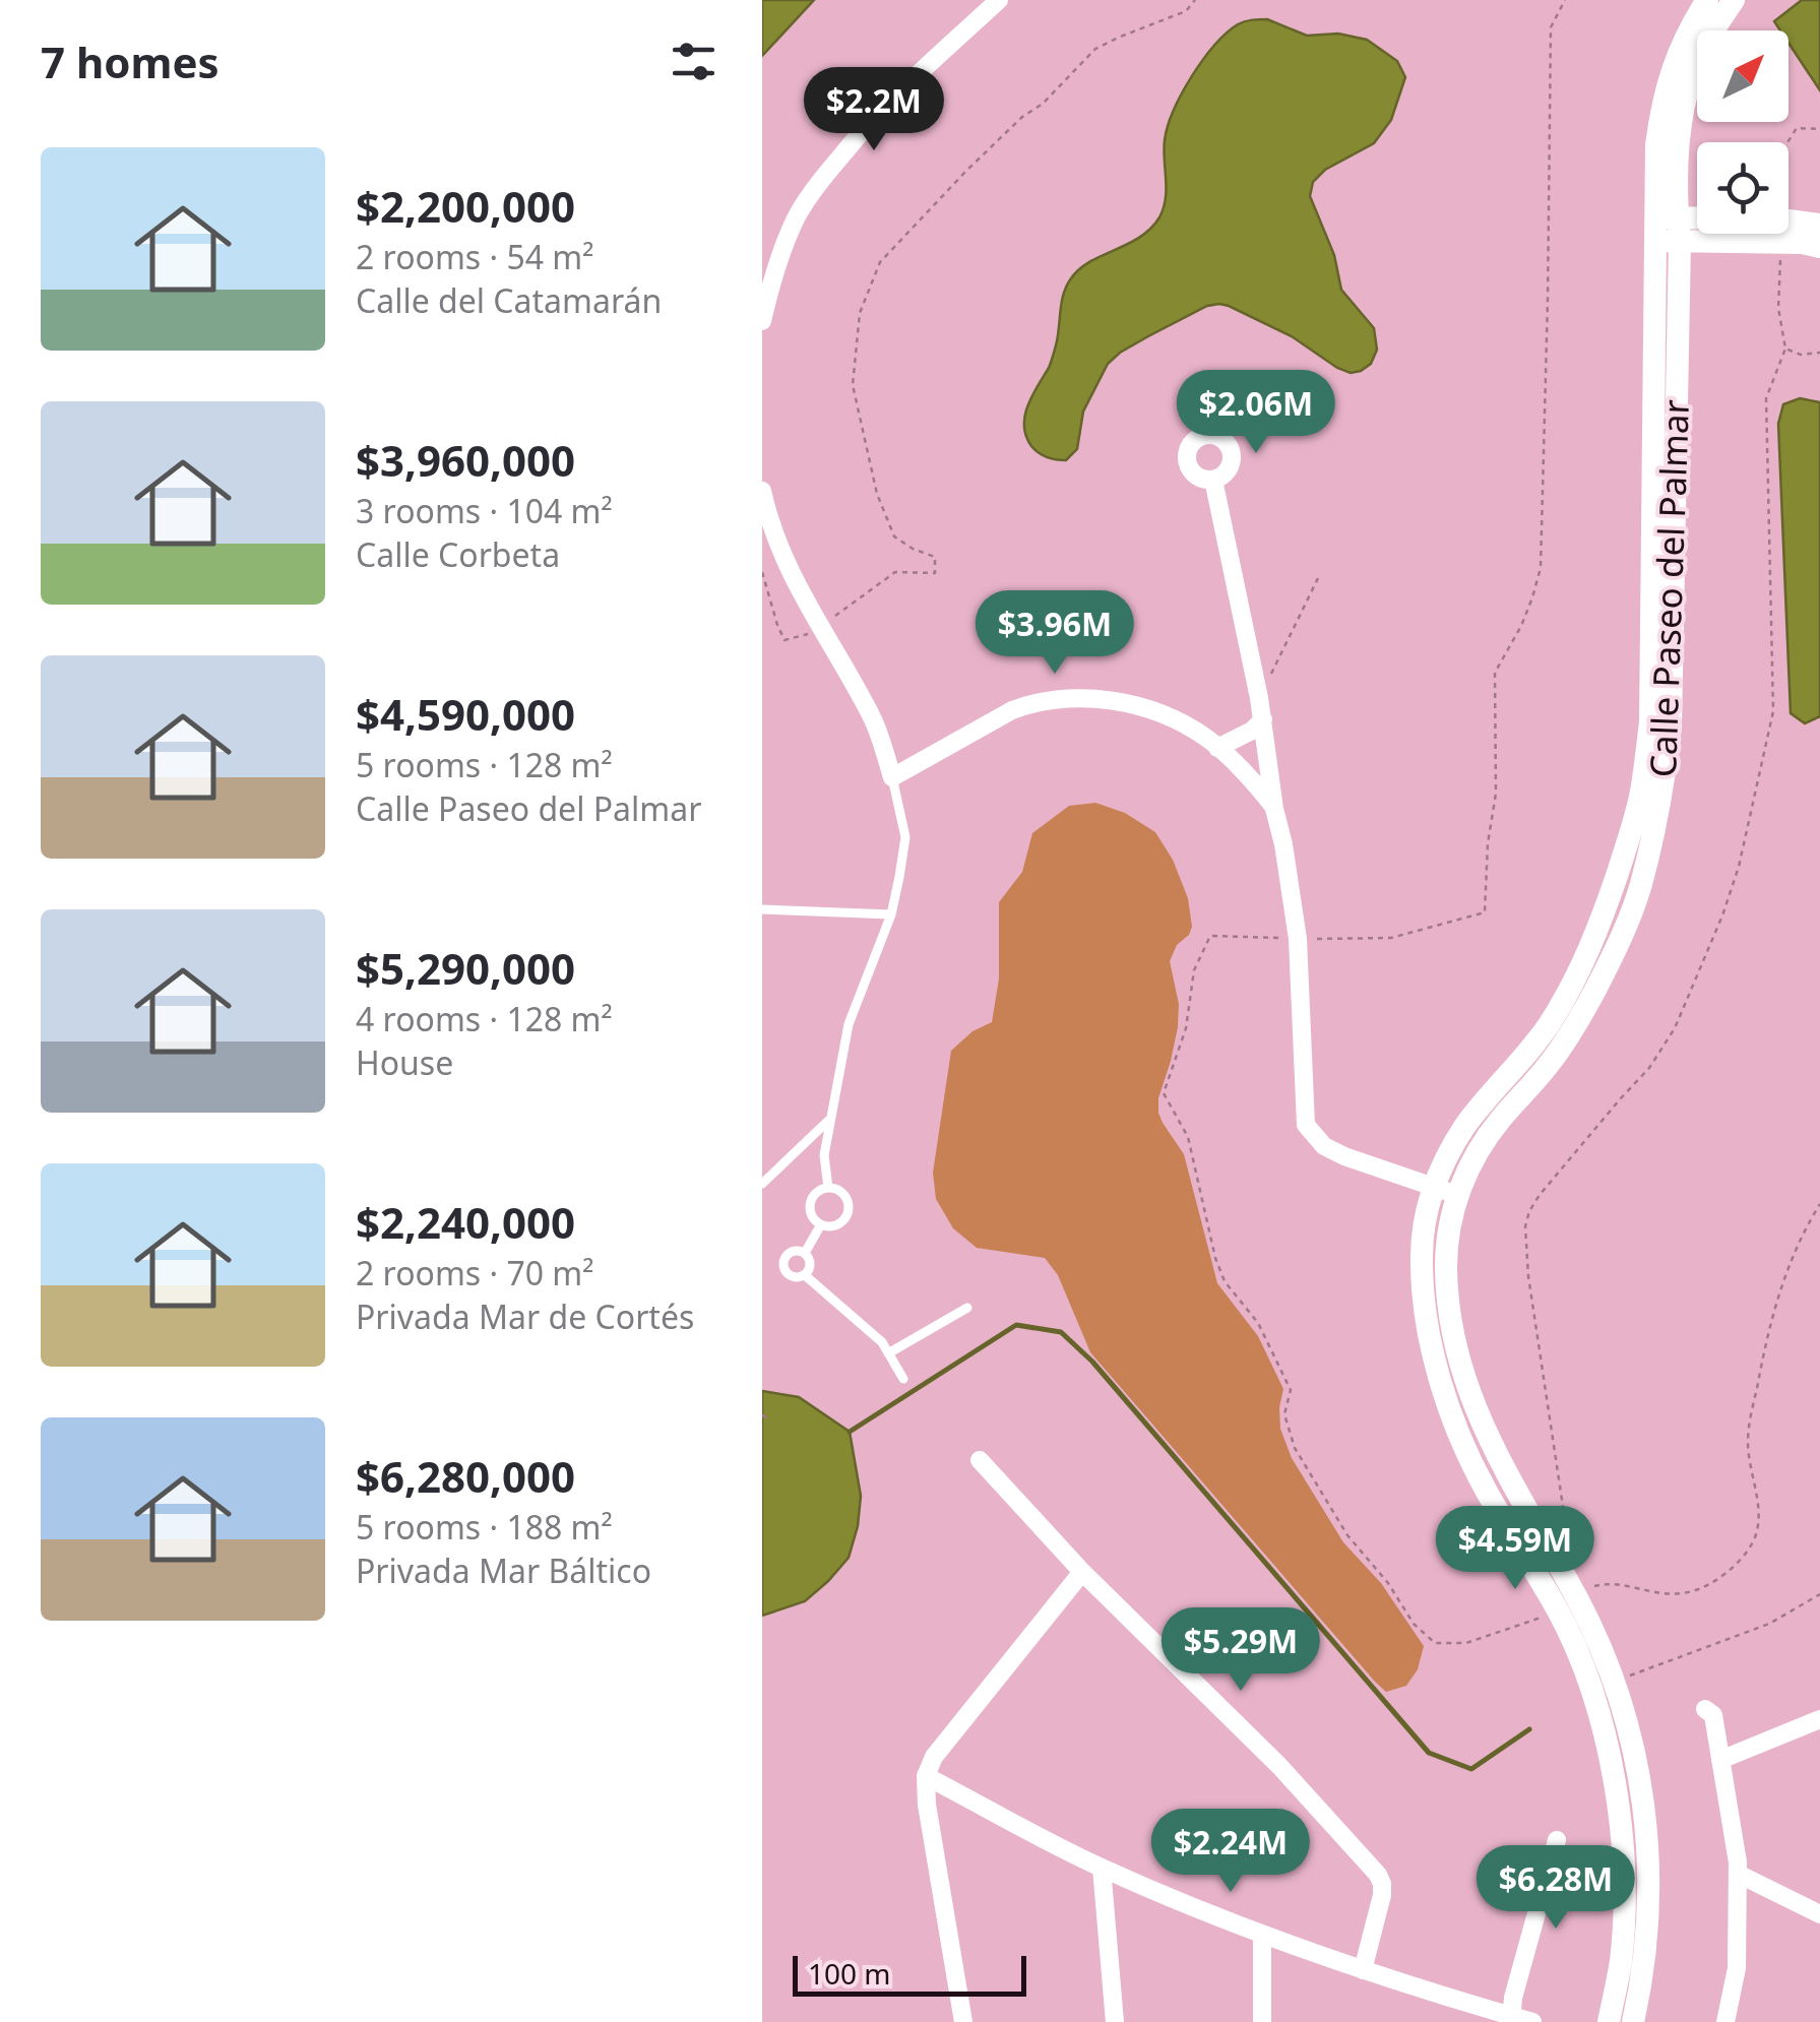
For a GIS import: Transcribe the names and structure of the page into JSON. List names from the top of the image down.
{
  "streets": {
    "street": ["Calle Paseo del Palmar"]
  },
  "scale_bar": "100 m",
  "north": "top right",
  "page": {
    "heading": "7 homes",
    "price": [
      "$2.2M",
      "$2.06M",
      "$3.96M",
      "$4.59M",
      "$5.29M",
      "$2.24M",
      "$6.28M"
    ],
    "list": [
      {
        "name": "$2,200,000",
        "note": "2 rooms · 54 m² · Calle del Catamarán"
      },
      {
        "name": "$3,960,000",
        "note": "3 rooms · 104 m² · Calle Corbeta"
      },
      {
        "name": "$4,590,000",
        "note": "5 rooms · 128 m² · Calle Paseo del Palmar"
      },
      {
        "name": "$5,290,000",
        "note": "4 rooms · 128 m² · House"
      },
      {
        "name": "$2,240,000",
        "note": "2 rooms · 70 m² · Privada Mar de Cortés"
      },
      {
        "name": "$6,280,000",
        "note": "5 rooms · 188 m² · Privada Mar Báltico"
      }
    ],
    "scale": "100 m"
  }
}
